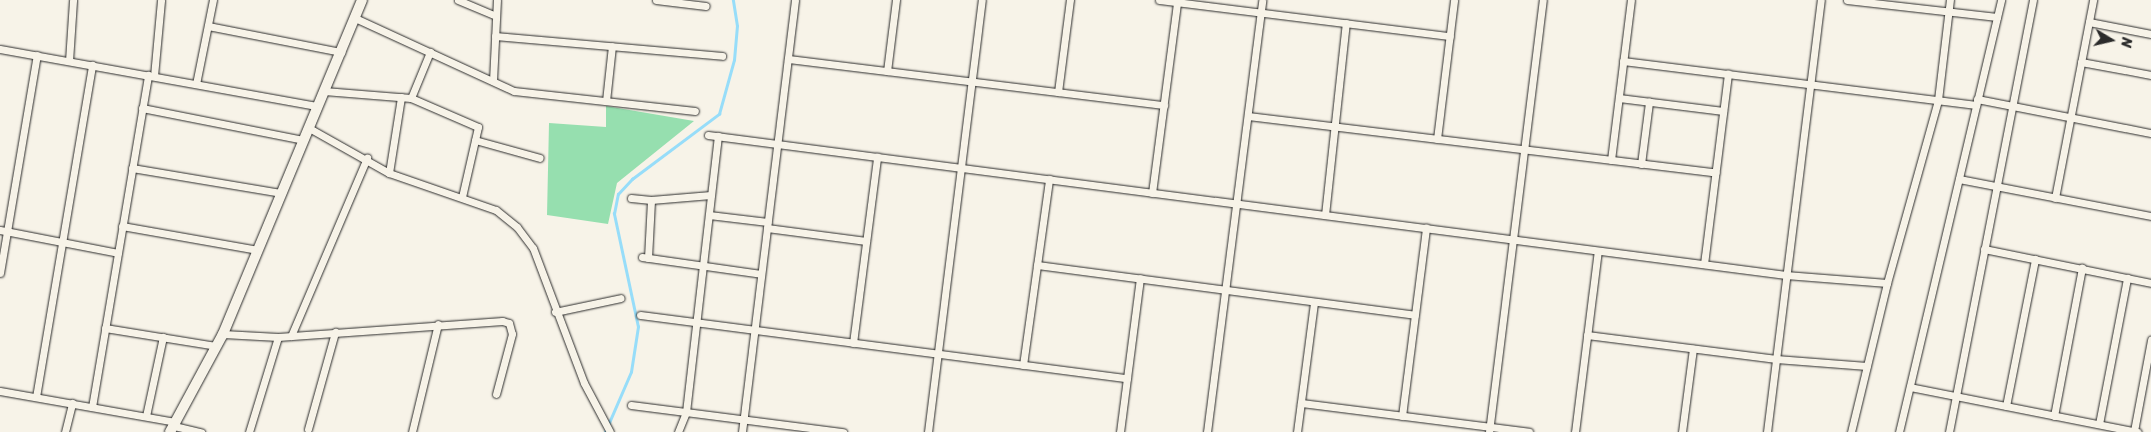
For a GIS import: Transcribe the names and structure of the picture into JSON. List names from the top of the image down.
{
  "north": "right"
}
